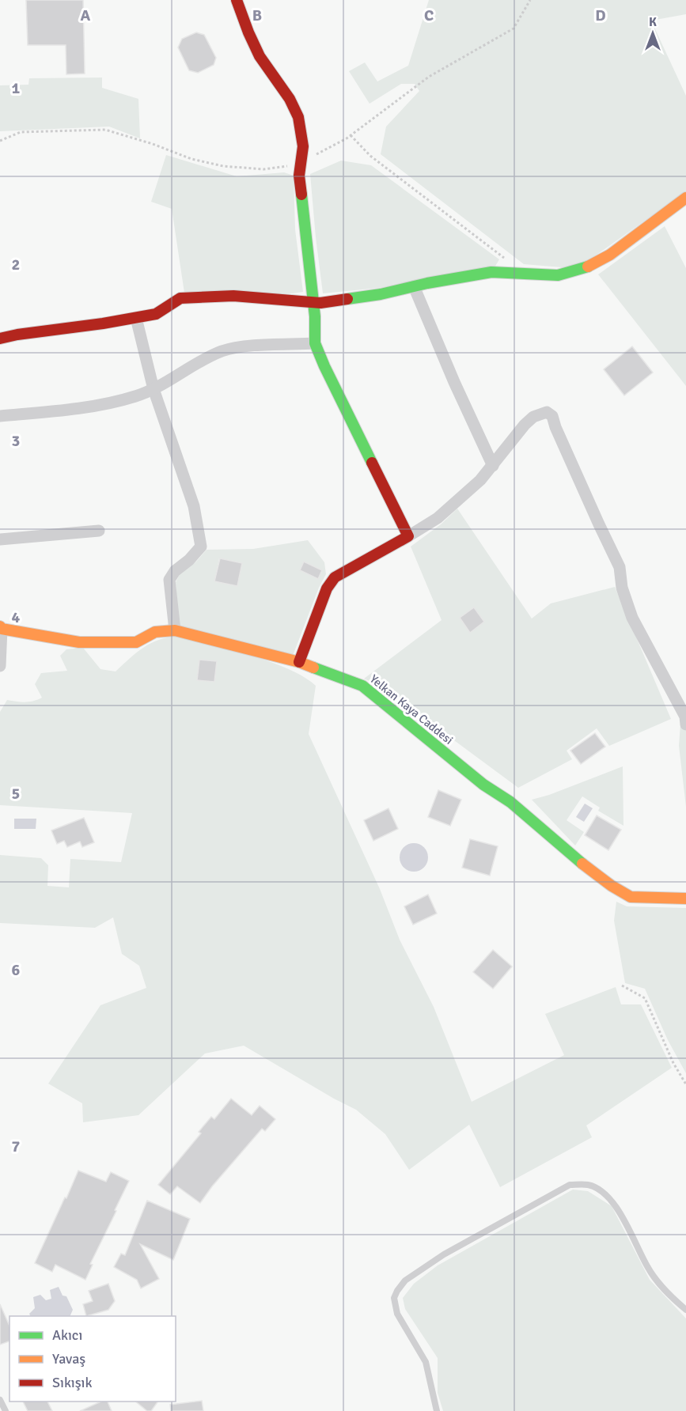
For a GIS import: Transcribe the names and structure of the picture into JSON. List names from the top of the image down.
{
  "streets": {
    "street": ["Yelkan Kaya Caddesi"]
  },
  "legend": ["Akıcı", "Yavaş", "Sıkışık"],
  "north": "top",
  "grid": {
    "columns": [
      "A",
      "B",
      "C",
      "D"
    ],
    "rows": [
      "1",
      "2",
      "3",
      "4",
      "5",
      "6",
      "7"
    ]
  }
}
